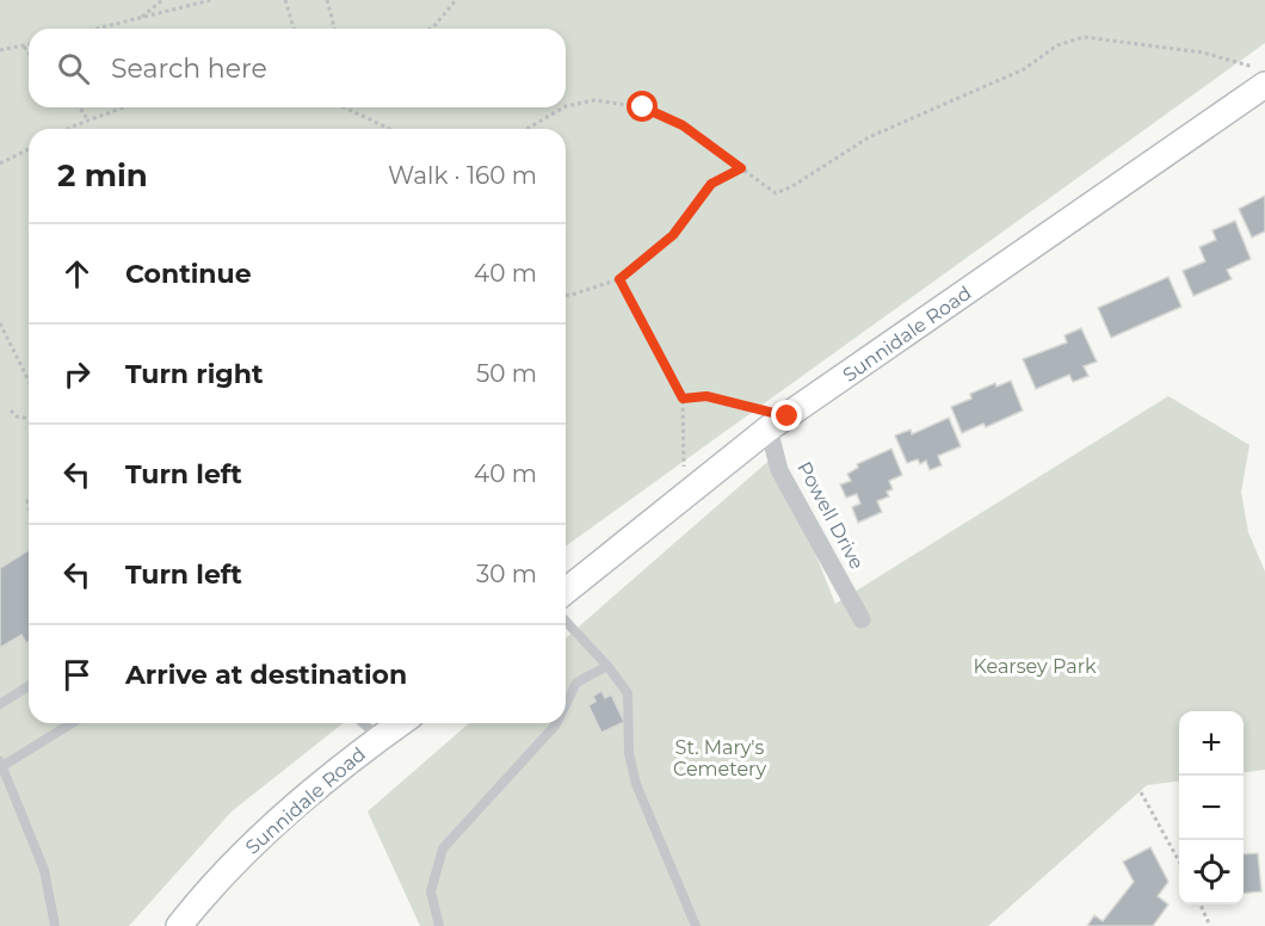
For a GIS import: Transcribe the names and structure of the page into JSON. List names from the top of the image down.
{
  "streets": {
    "main road": ["Sunnidale Road"],
    "street": ["Powell Drive"]
  },
  "crossings": [
    ["Sunnidale Road", "Powell Drive"]
  ],
  "parks": ["Kearsey Park", "St. Mary's Cemetery"],
  "page": {
    "search": "Search here",
    "heading": ["2 min", "Walk · 160 m"],
    "list": [
      ["Continue", "40 m"],
      ["Turn right", "50 m"],
      ["Turn left", "40 m"],
      ["Turn left", "30 m"],
      "Arrive at destination"
    ],
    "map_buttons": ["+", "−"]
  }
}
